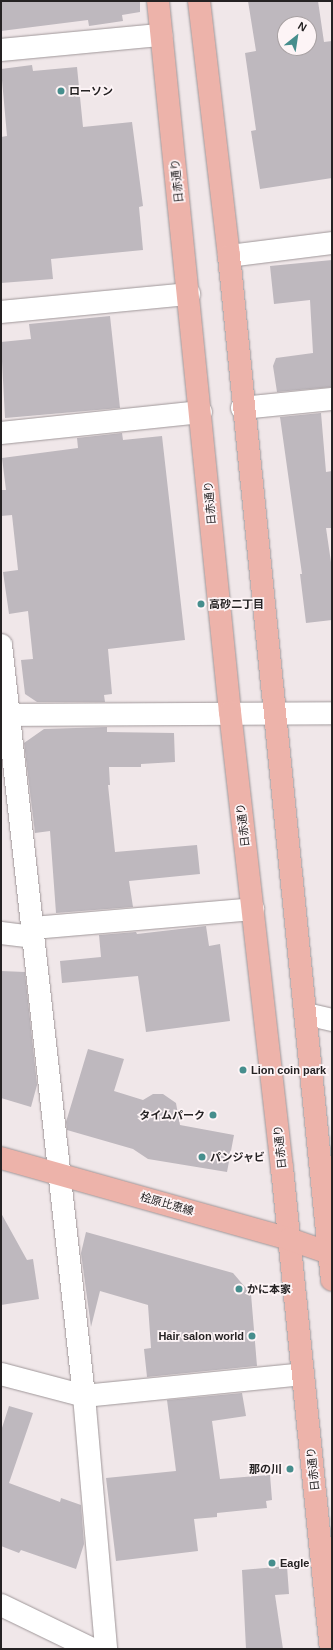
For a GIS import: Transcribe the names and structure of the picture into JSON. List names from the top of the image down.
{
  "streets": {
    "main road": ["日赤通り", "桧原比恵線"]
  },
  "crossings": [
    ["日赤通り", "桧原比恵線"]
  ],
  "places": [
    "ローソン",
    "高砂二丁目",
    "Lion coin park",
    "タイムパーク",
    "パンジャビ",
    "かに本家",
    "Hair salon world",
    "那の川",
    "Eagle"
  ],
  "north": "top right"
}
